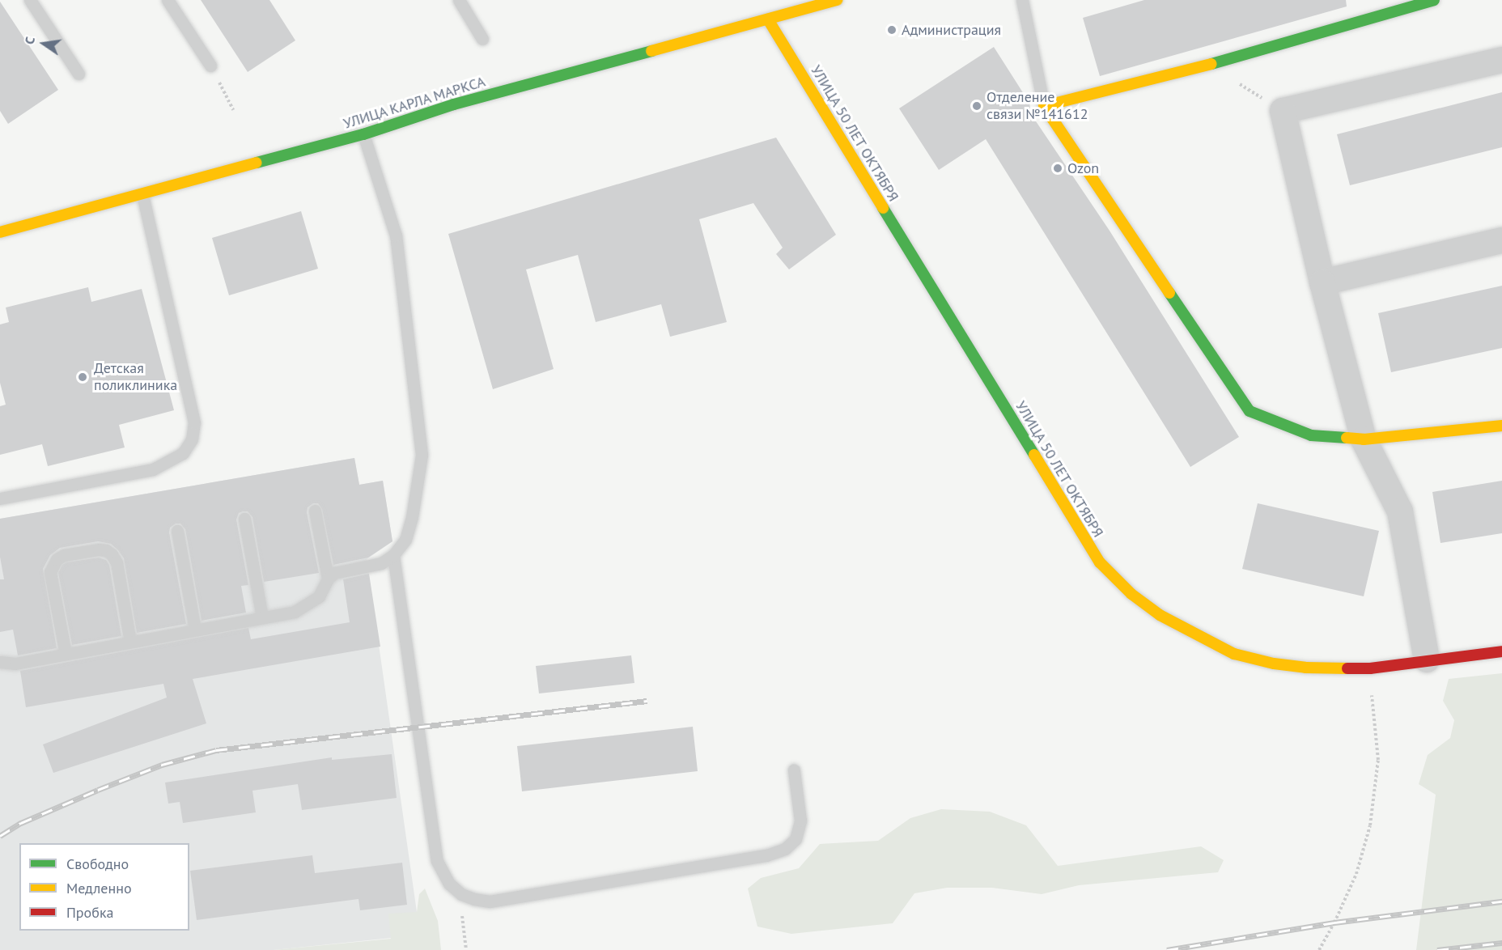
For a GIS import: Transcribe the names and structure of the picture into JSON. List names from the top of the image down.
{
  "streets": {
    "street": ["УЛИЦА КАРЛА МАРКСА", "УЛИЦА 50 ЛЕТ ОКТЯБРЯ"]
  },
  "crossings": [
    ["УЛИЦА КАРЛА МАРКСА", "УЛИЦА 50 ЛЕТ ОКТЯБРЯ"]
  ],
  "places": [
    "Администрация",
    "Отделение связи №141612",
    "Ozon",
    "Детская поликлиника"
  ],
  "legend": ["Свободно", "Медленно", "Пробка"],
  "north": "left"
}
